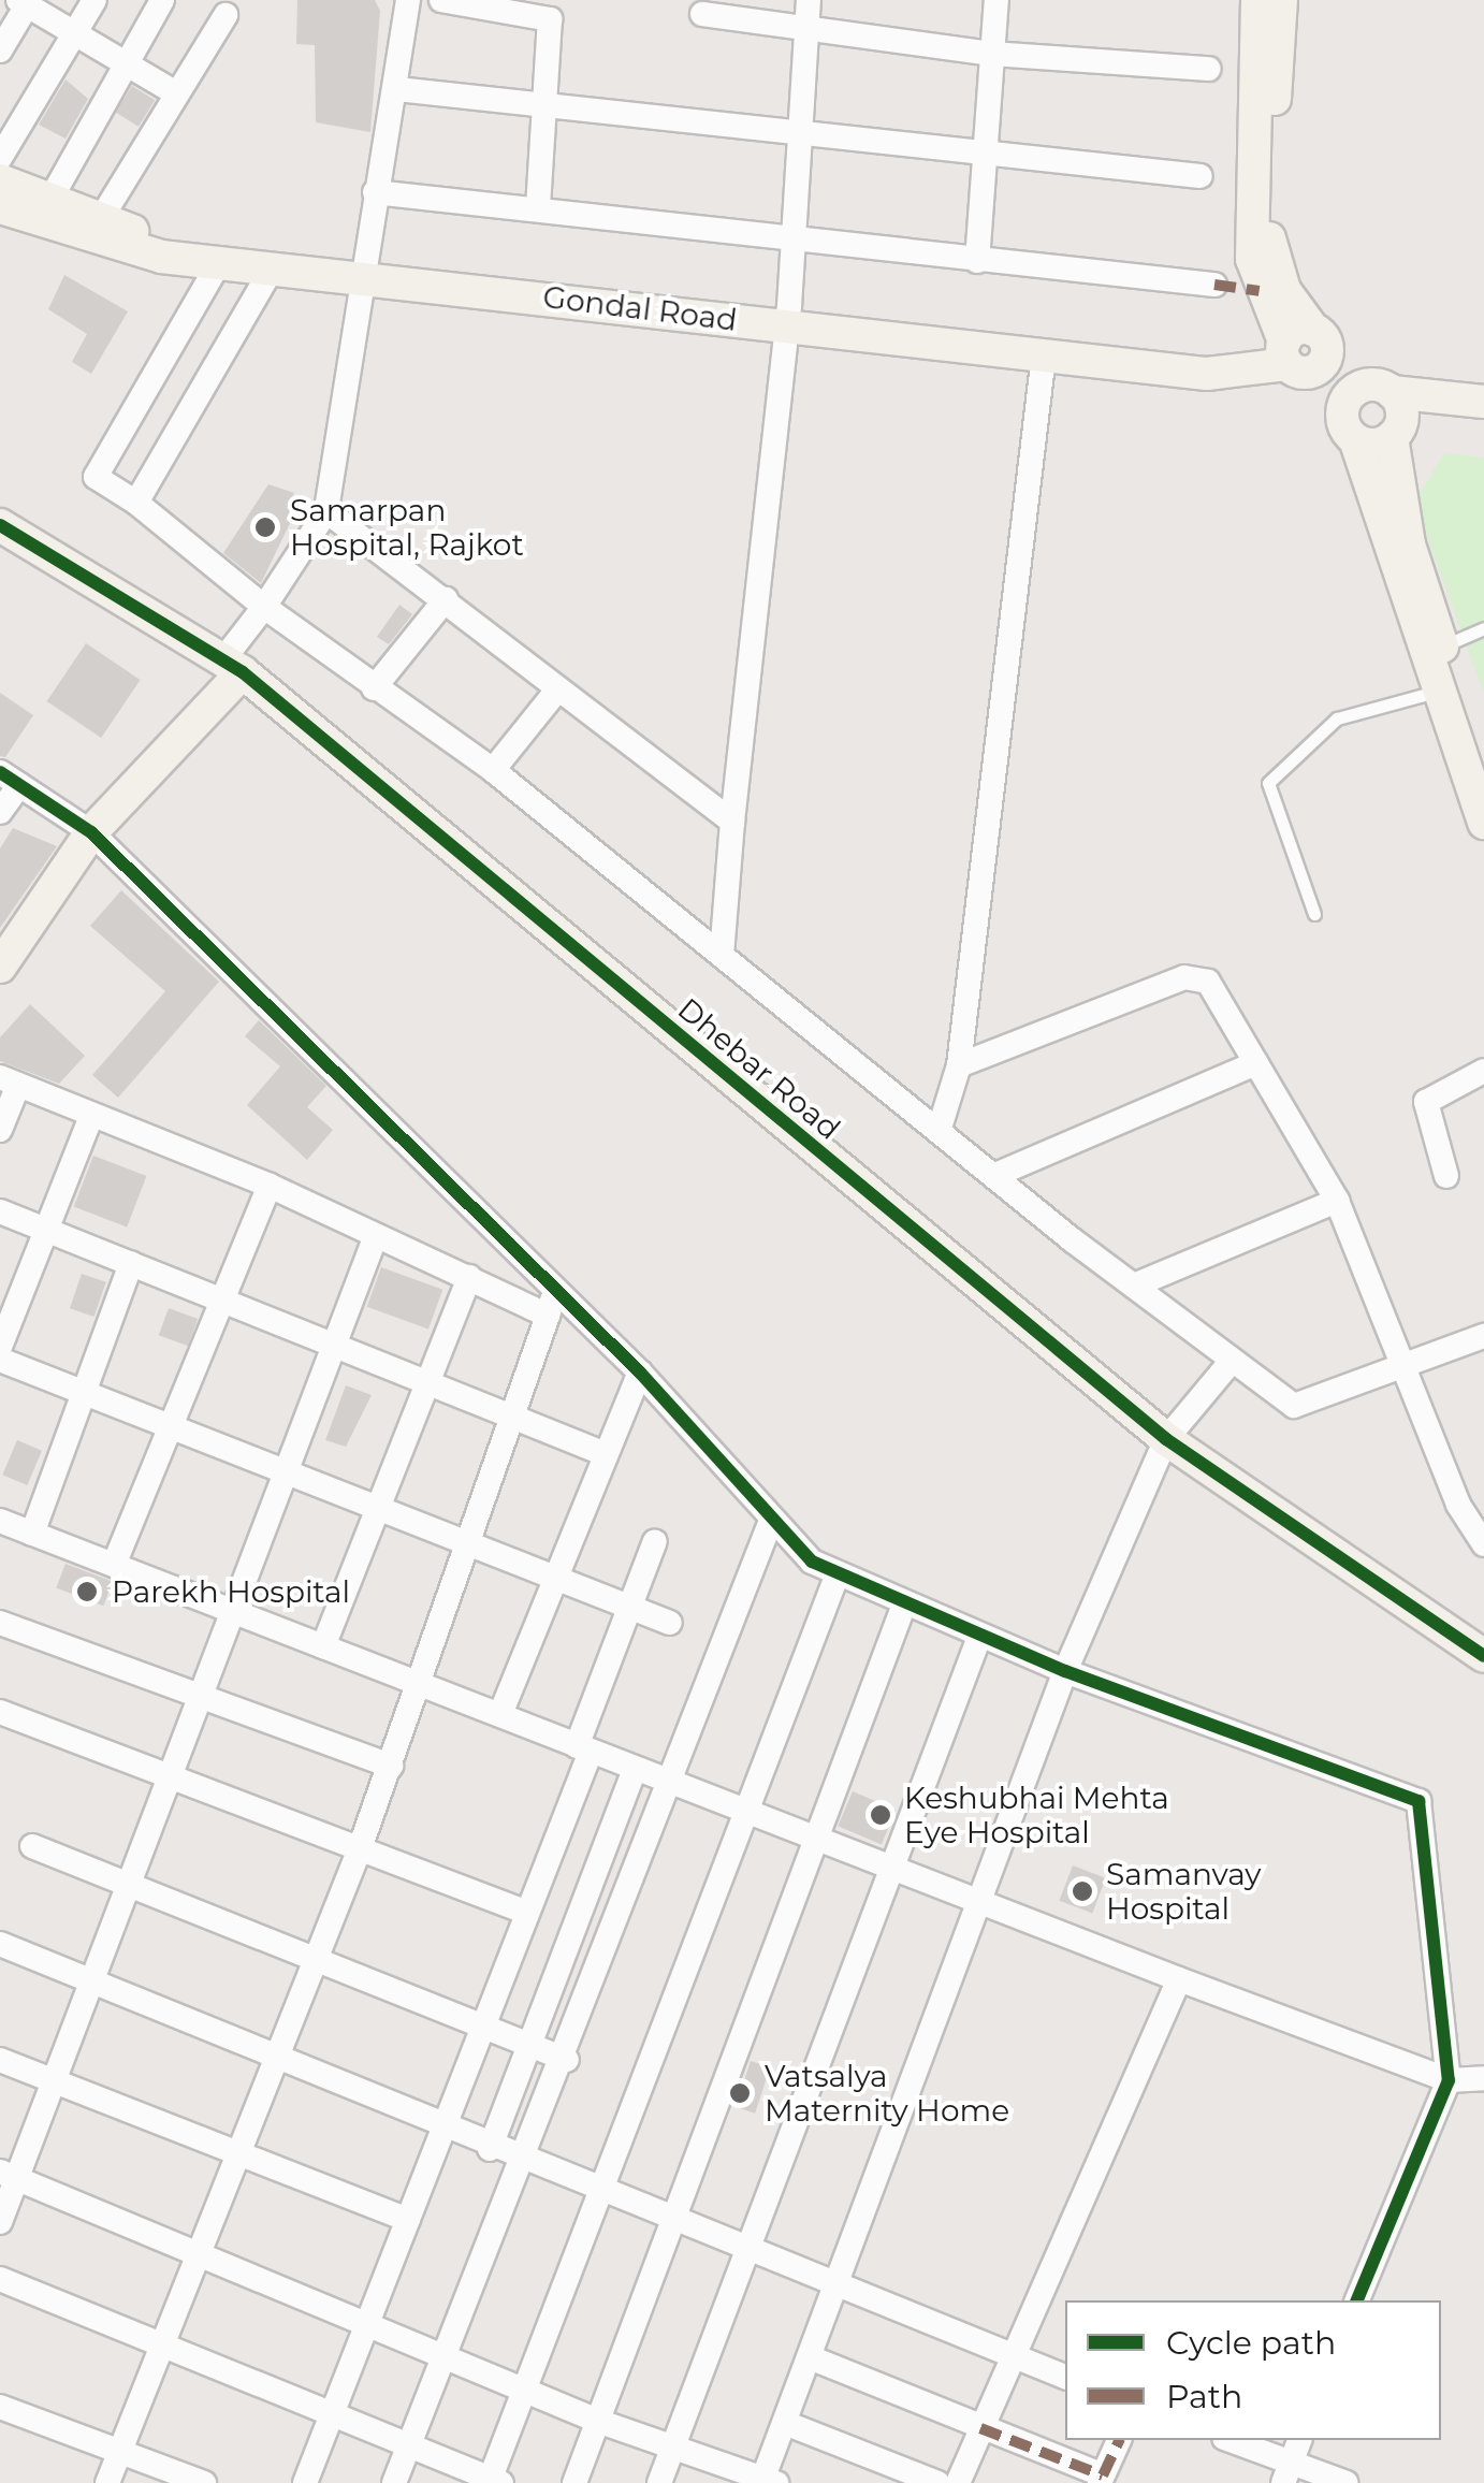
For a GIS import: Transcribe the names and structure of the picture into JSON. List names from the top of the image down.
{
  "streets": {
    "main road": ["Gondal Road", "Dhebar Road"]
  },
  "places": [
    "Samarpan Hospital, Rajkot",
    "Parekh Hospital",
    "Keshubhai Mehta Eye Hospital",
    "Samanvay Hospital",
    "Vatsalya Maternity Home"
  ],
  "legend": ["Cycle path", "Path"]
}
